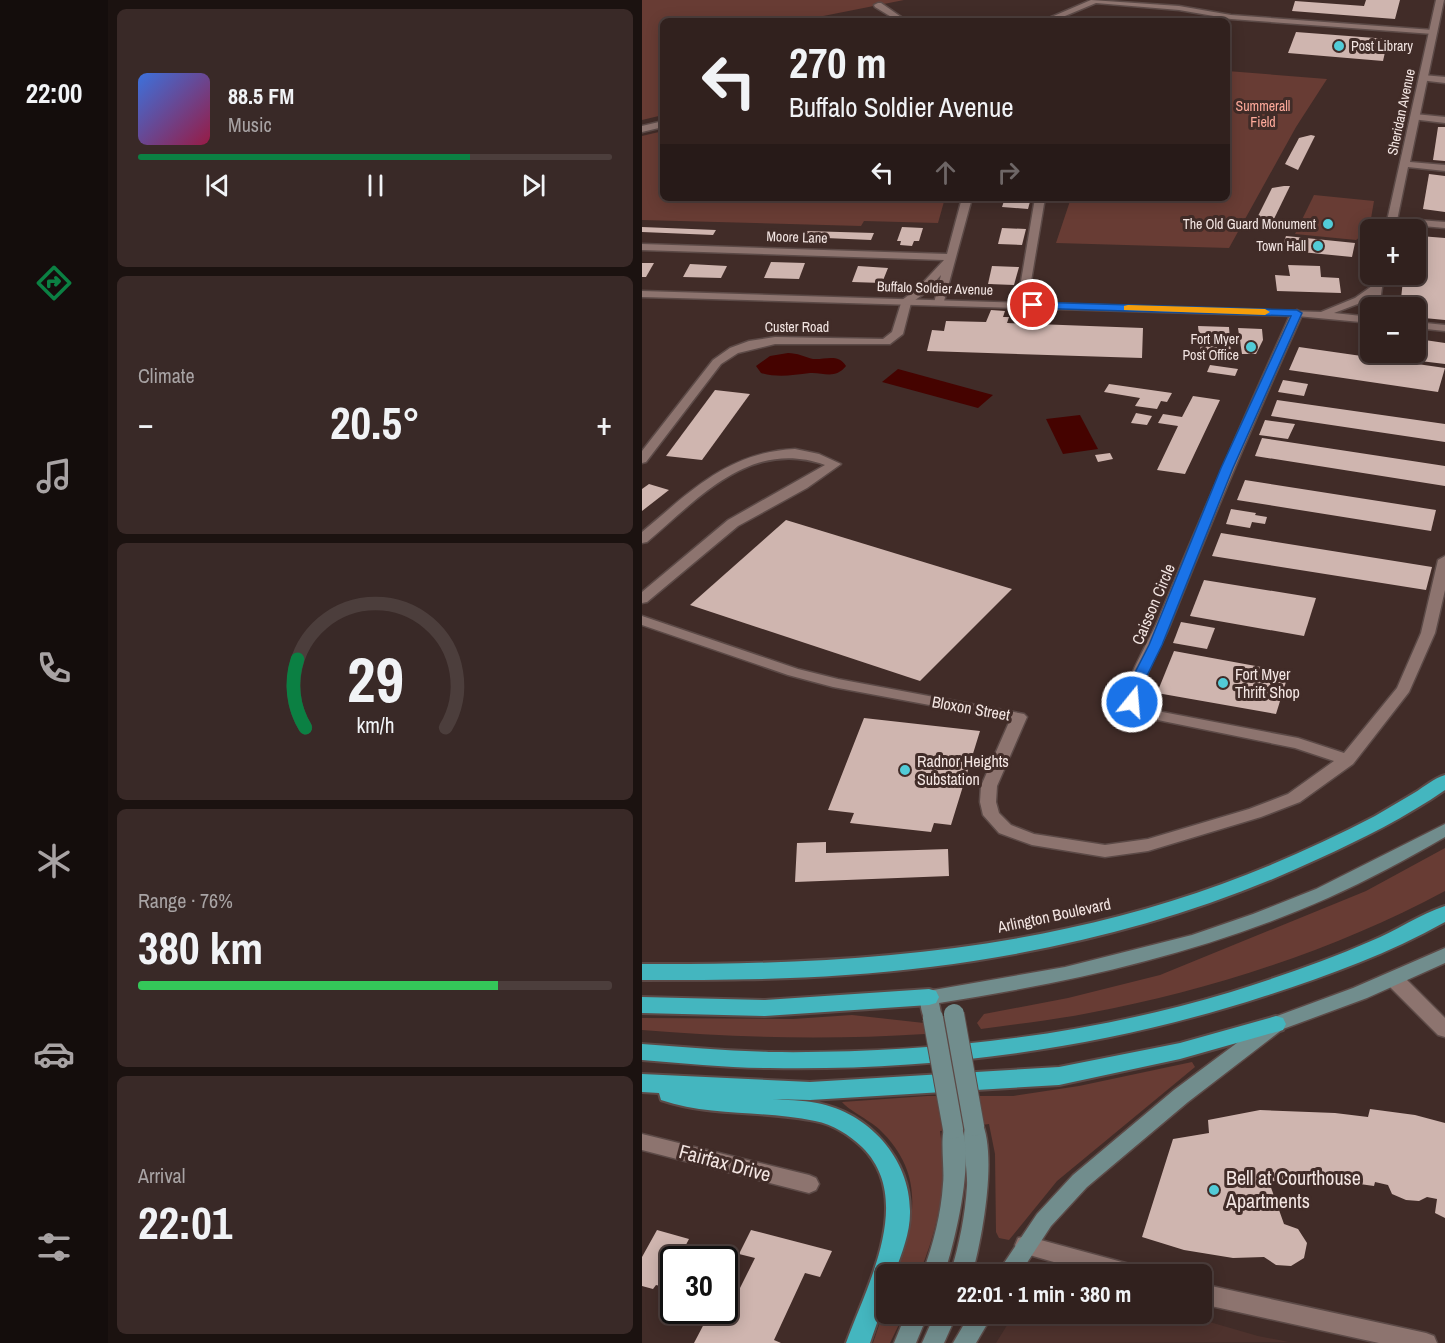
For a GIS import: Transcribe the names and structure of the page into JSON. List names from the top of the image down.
{
  "streets": {
    "highway": ["Arlington Boulevard"],
    "street": [
      "Sheridan Avenue",
      "Moore Lane",
      "Buffalo Soldier Avenue",
      "Custer Road",
      "Caisson Circle",
      "Bloxon Street",
      "Fairfax Drive"
    ]
  },
  "crossings": [
    ["Buffalo Soldier Avenue", "Custer Road"],
    ["Buffalo Soldier Avenue", "Caisson Circle"],
    ["Caisson Circle", "Bloxon Street"]
  ],
  "parks": ["Summerall Field"],
  "places": [
    "Post Library",
    "The Old Guard Monument",
    "Town Hall",
    "Fort Myer Post Office",
    "Fort Myer Thrift Shop",
    "Radnor Heights Substation",
    "Bell at Courthouse Apartments"
  ],
  "page": {
    "tabs": "22:00",
    "turn": ["270 m", "Buffalo Soldier Avenue"],
    "song": ["88.5 FM", "Music"],
    "map_buttons": ["+", "−"],
    "tile": [
      "Climate",
      ["Range · 76%", "380 km"],
      ["Arrival", "22:01"]
    ],
    "heat": ["−", "20.5°", "+"],
    "limit": "30",
    "trip": "22:01 · 1 min · 380 m",
    "gauge": ["29", "km/h"]
  }
}
